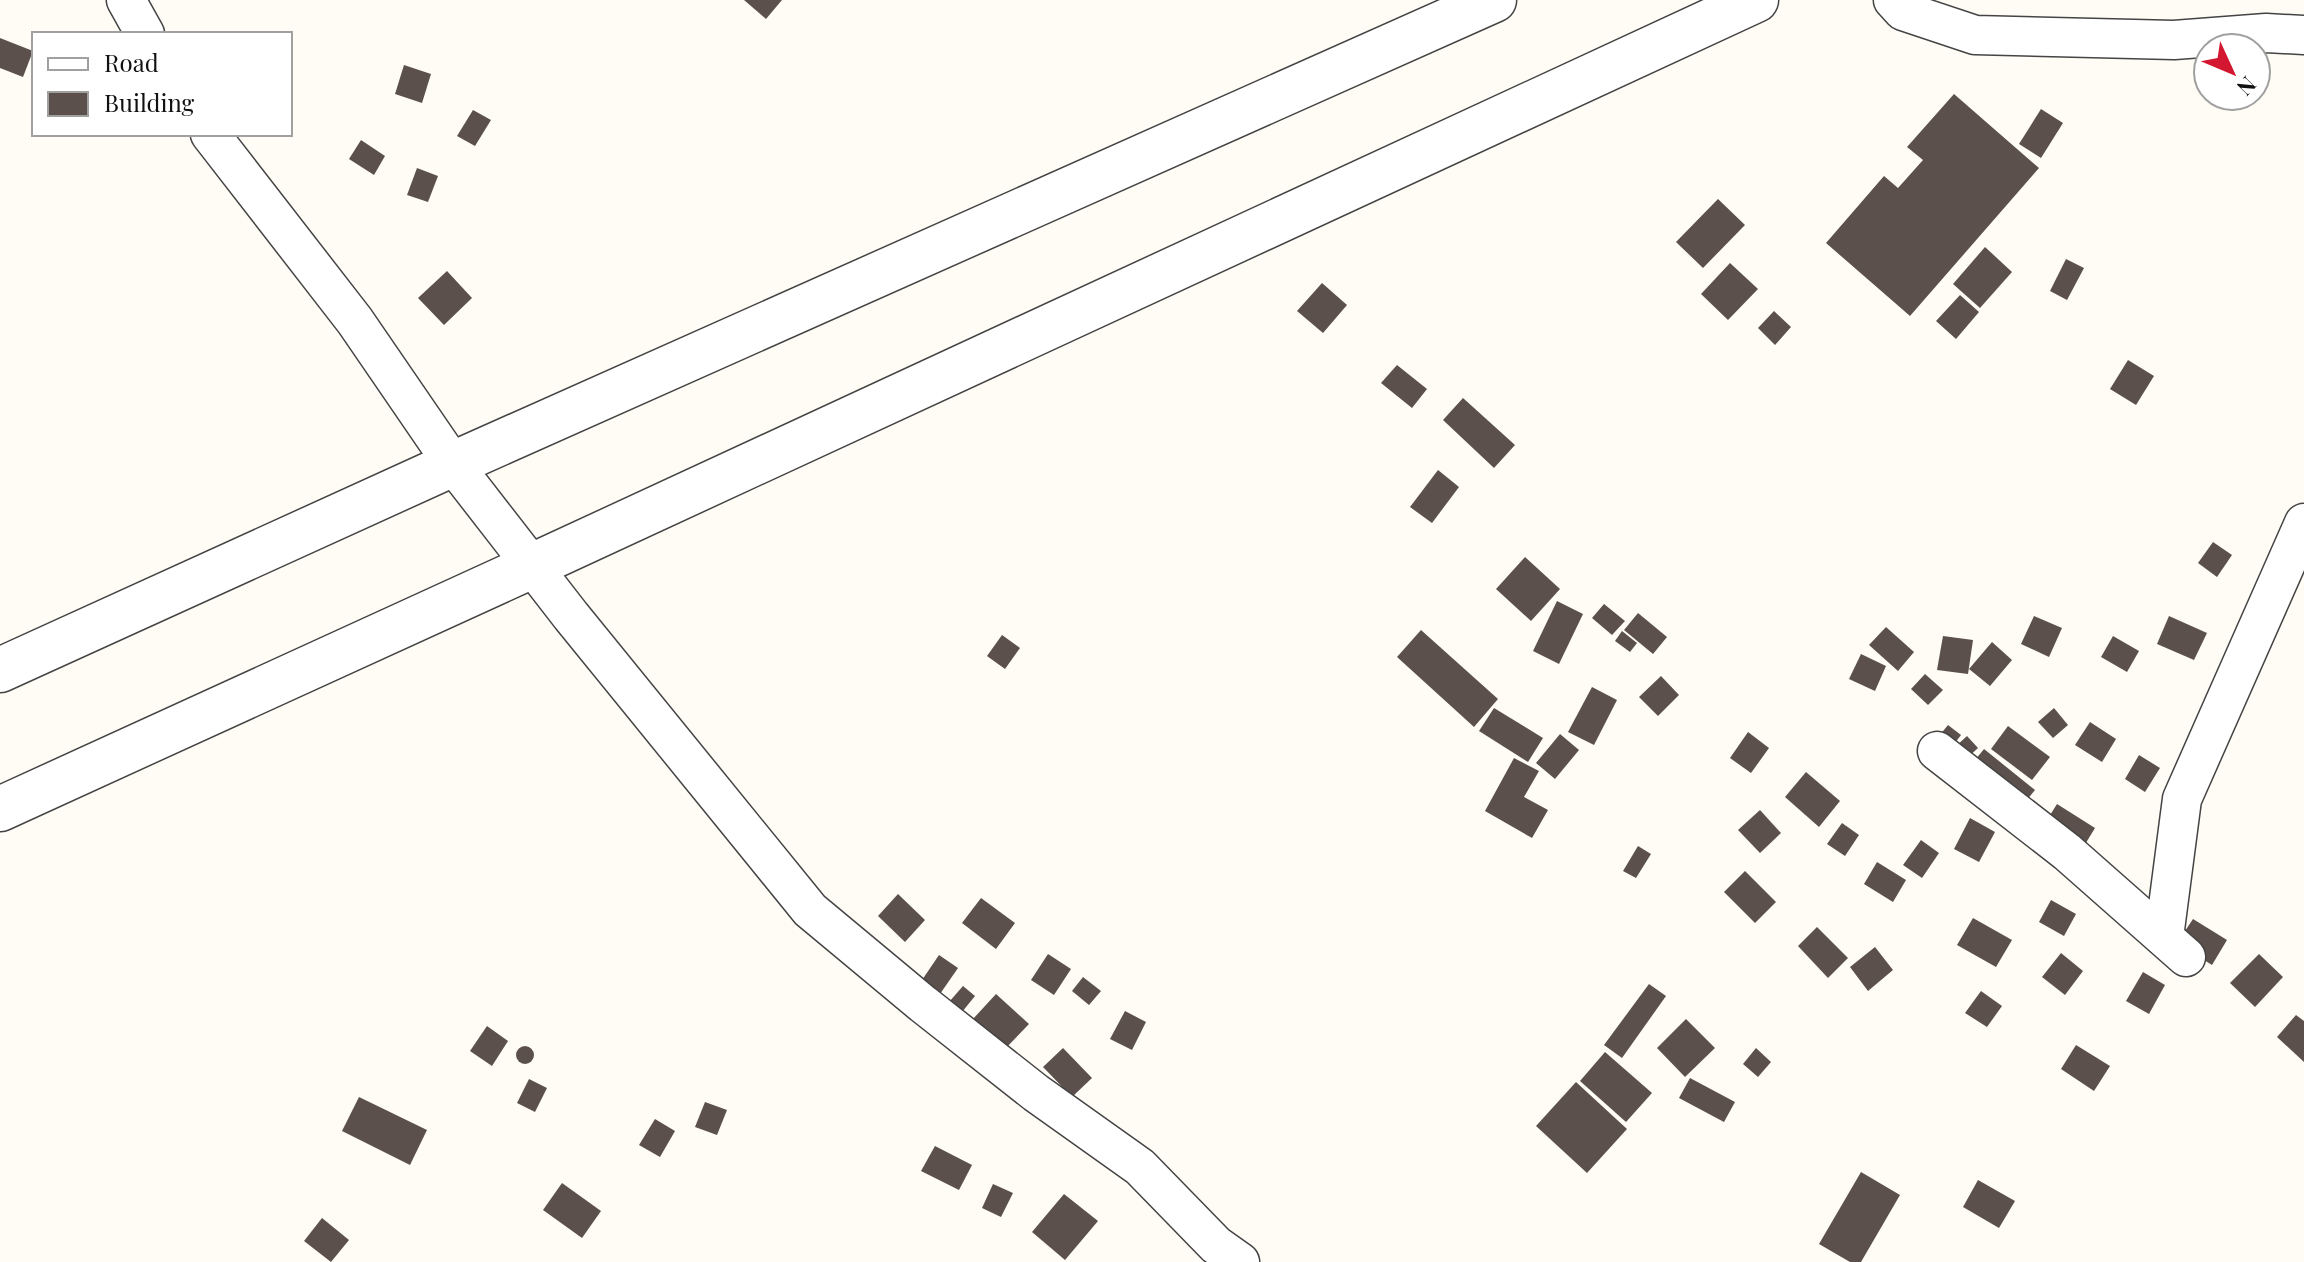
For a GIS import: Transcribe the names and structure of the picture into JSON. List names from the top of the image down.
{
  "legend": ["Road", "Building"],
  "north": "bottom right"
}
